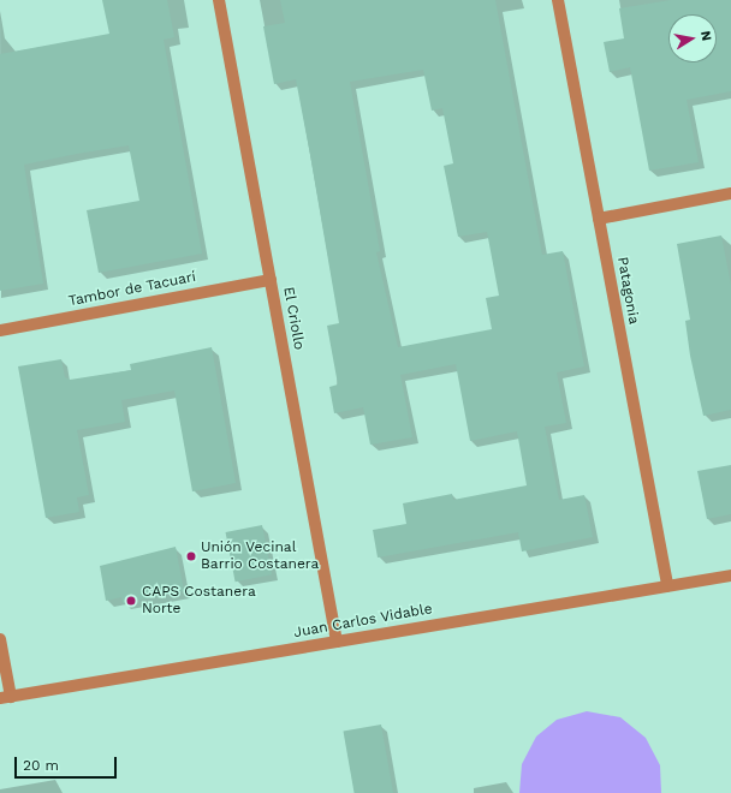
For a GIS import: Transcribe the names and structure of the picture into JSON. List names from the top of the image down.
{
  "streets": {
    "street": [
      "Tambor de Tacuarí",
      "Patagonia",
      "El Criollo",
      "Juan Carlos Vidable"
    ]
  },
  "crossings": [
    ["Tambor de Tacuarí", "El Criollo"],
    ["Patagonia", "Juan Carlos Vidable"],
    ["El Criollo", "Juan Carlos Vidable"]
  ],
  "places": ["Unión Vecinal Barrio Costanera", "CAPS Costanera Norte"],
  "scale_bar": "20 m",
  "north": "right"
}
